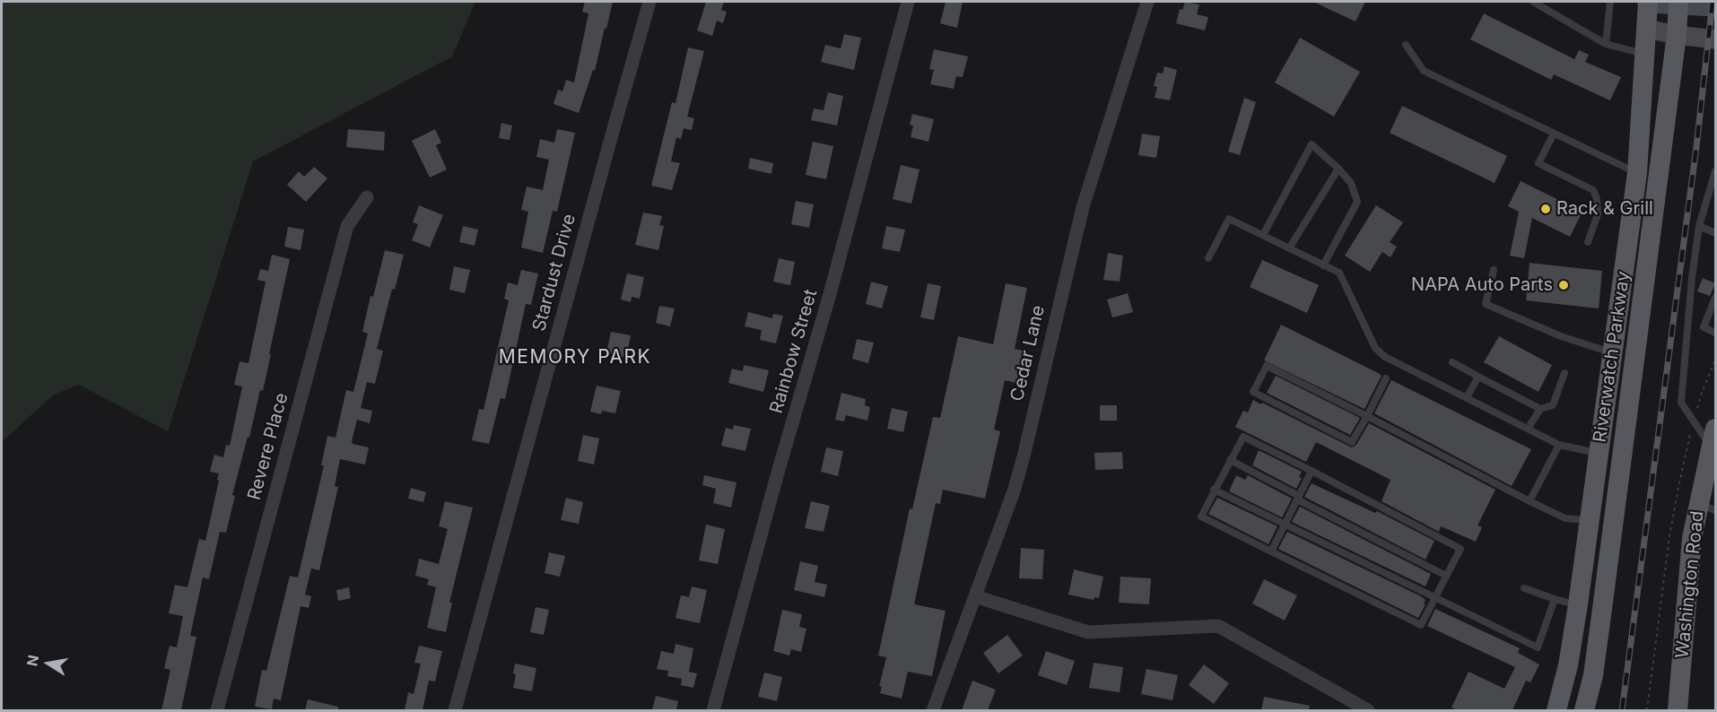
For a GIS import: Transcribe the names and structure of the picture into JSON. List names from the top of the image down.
{
  "streets": {
    "main road": ["Riverwatch Parkway", "Washington Road"],
    "street": [
      "Stardust Drive",
      "Rainbow Street",
      "Cedar Lane",
      "Revere Place"
    ]
  },
  "districts": ["MEMORY PARK"],
  "places": ["Rack & Grill", "NAPA Auto Parts"],
  "north": "left"
}
